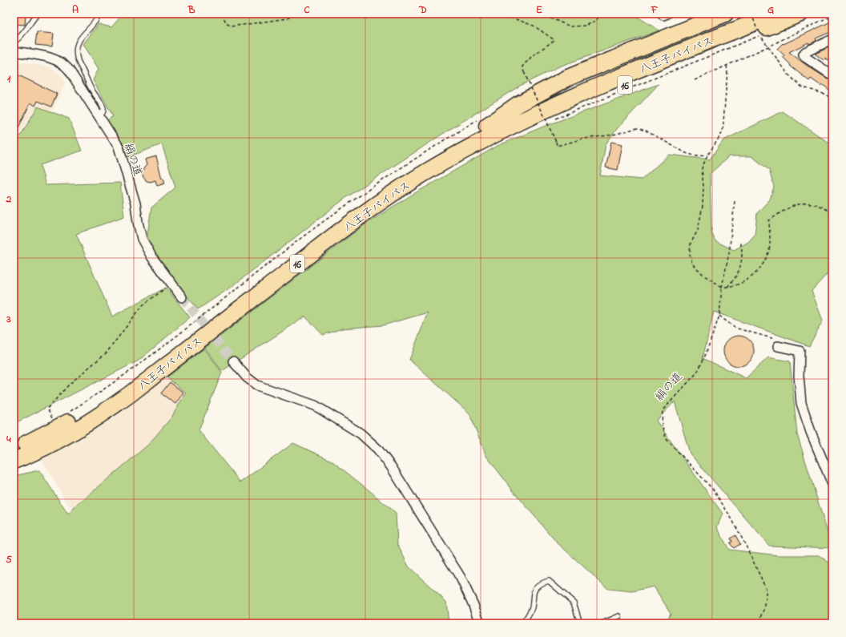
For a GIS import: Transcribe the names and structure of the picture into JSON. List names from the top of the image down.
{
  "streets": {
    "highway": ["八王子バイパス", "16"],
    "street": ["絹の道"]
  },
  "crossings": [
    ["八王子バイパス", "16"]
  ],
  "grid": {
    "columns": [
      "A",
      "B",
      "C",
      "D",
      "E",
      "F",
      "G"
    ],
    "rows": [
      "1",
      "2",
      "3",
      "4",
      "5"
    ]
  }
}
